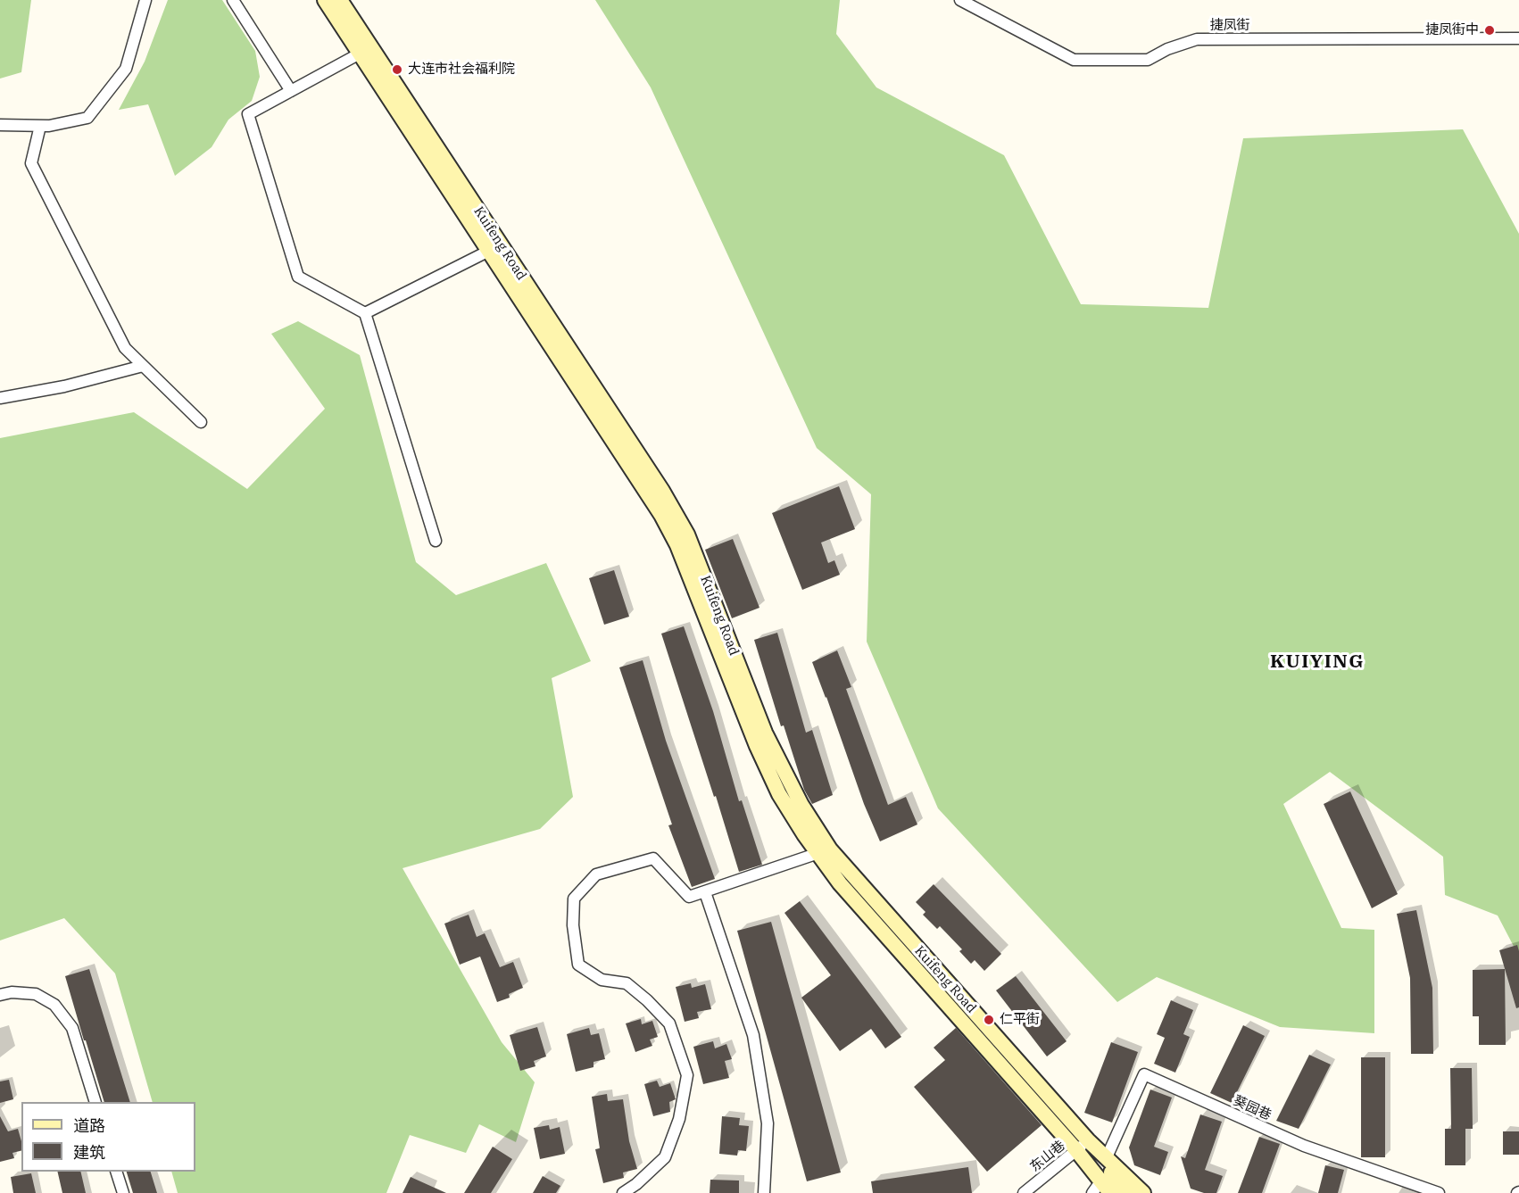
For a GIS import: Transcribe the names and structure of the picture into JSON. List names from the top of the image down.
{
  "streets": {
    "main road": ["Kuifeng Road"],
    "street": ["捷凤街", "葵园巷", "东山巷"]
  },
  "crossings": [
    ["Kuifeng Road", "葵园巷"],
    ["Kuifeng Road", "东山巷"]
  ],
  "districts": ["KUIYING"],
  "places": ["捷凤街中", "大连市社会福利院", "仁平街"],
  "legend": ["道路", "建筑"]
}
